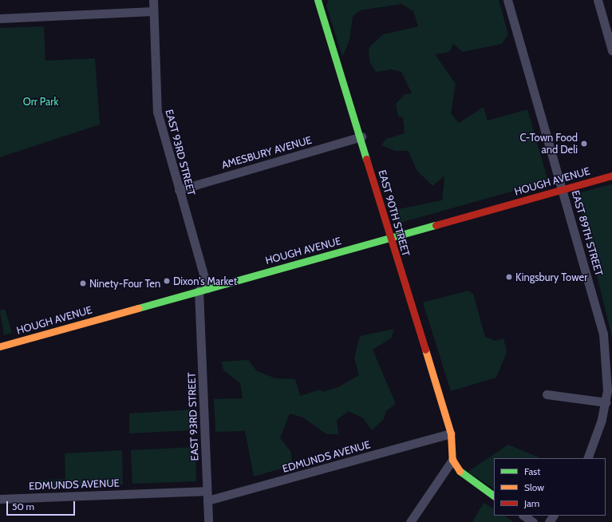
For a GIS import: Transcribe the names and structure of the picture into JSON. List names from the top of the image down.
{
  "streets": {
    "street": [
      "EAST 93RD STREET",
      "AMESBURY AVENUE",
      "HOUGH AVENUE",
      "EAST 90TH STREET",
      "EAST 89TH STREET",
      "EDMUNDS AVENUE"
    ]
  },
  "crossings": [
    ["EAST 93RD STREET", "AMESBURY AVENUE"],
    ["EAST 93RD STREET", "HOUGH AVENUE"],
    ["EAST 93RD STREET", "EDMUNDS AVENUE"],
    ["AMESBURY AVENUE", "EAST 90TH STREET"],
    ["HOUGH AVENUE", "EAST 90TH STREET"],
    ["HOUGH AVENUE", "EAST 89TH STREET"],
    ["EAST 90TH STREET", "EDMUNDS AVENUE"]
  ],
  "parks": ["Orr Park"],
  "places": [
    "C-Town Food and Deli",
    "Kingsbury Tower",
    "Dixon's Market",
    "Ninety-Four Ten"
  ],
  "legend": ["Fast", "Slow", "Jam"],
  "scale_bar": "50 m"
}
